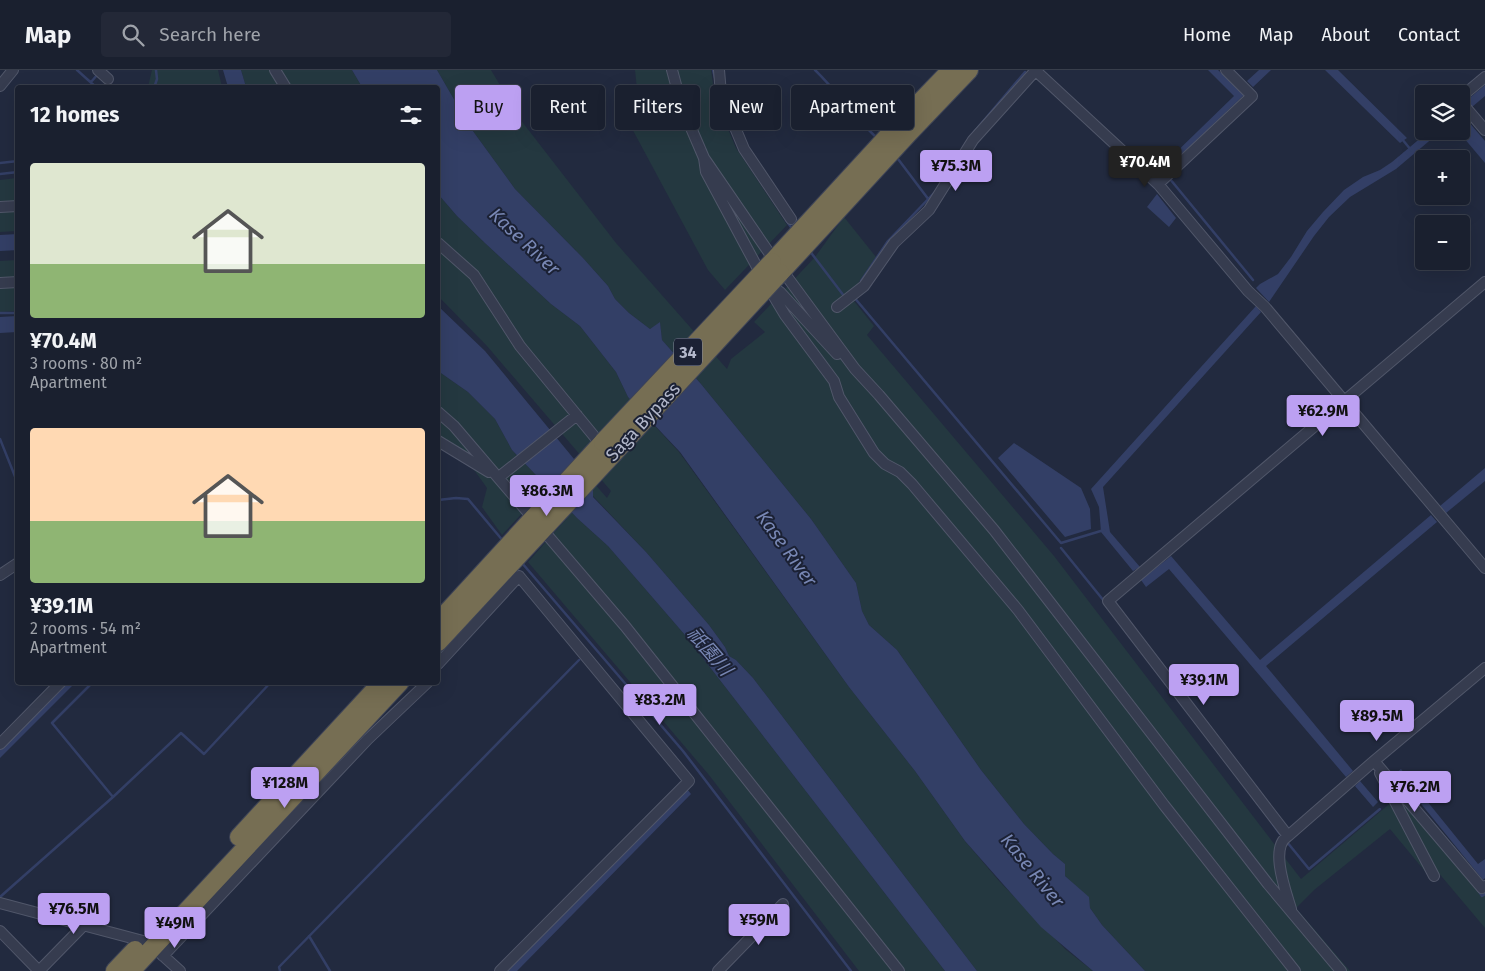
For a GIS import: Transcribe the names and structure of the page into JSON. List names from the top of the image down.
{
  "streets": {
    "highway": ["34", "Saga Bypass"]
  },
  "water": ["Kase River", "祇園川"],
  "page": {
    "header": "Map",
    "search": "Search here",
    "nav": [
      "Home",
      "Map",
      "About",
      "Contact"
    ],
    "map_buttons": ["+", "−"],
    "chip": [
      "Buy",
      "Rent",
      "Filters",
      "New",
      "Apartment"
    ],
    "heading": "12 homes",
    "list": [
      {
        "name": "¥70.4M",
        "note": "3 rooms · 80 m² · Apartment"
      },
      {
        "name": "¥39.1M",
        "note": "2 rooms · 54 m² · Apartment"
      }
    ],
    "price": [
      "¥70.4M",
      "¥75.3M",
      "¥62.9M",
      "¥86.3M",
      "¥39.1M",
      "¥83.2M",
      "¥89.5M",
      "¥128M",
      "¥76.2M",
      "¥76.5M",
      "¥59M",
      "¥49M"
    ]
  }
}
